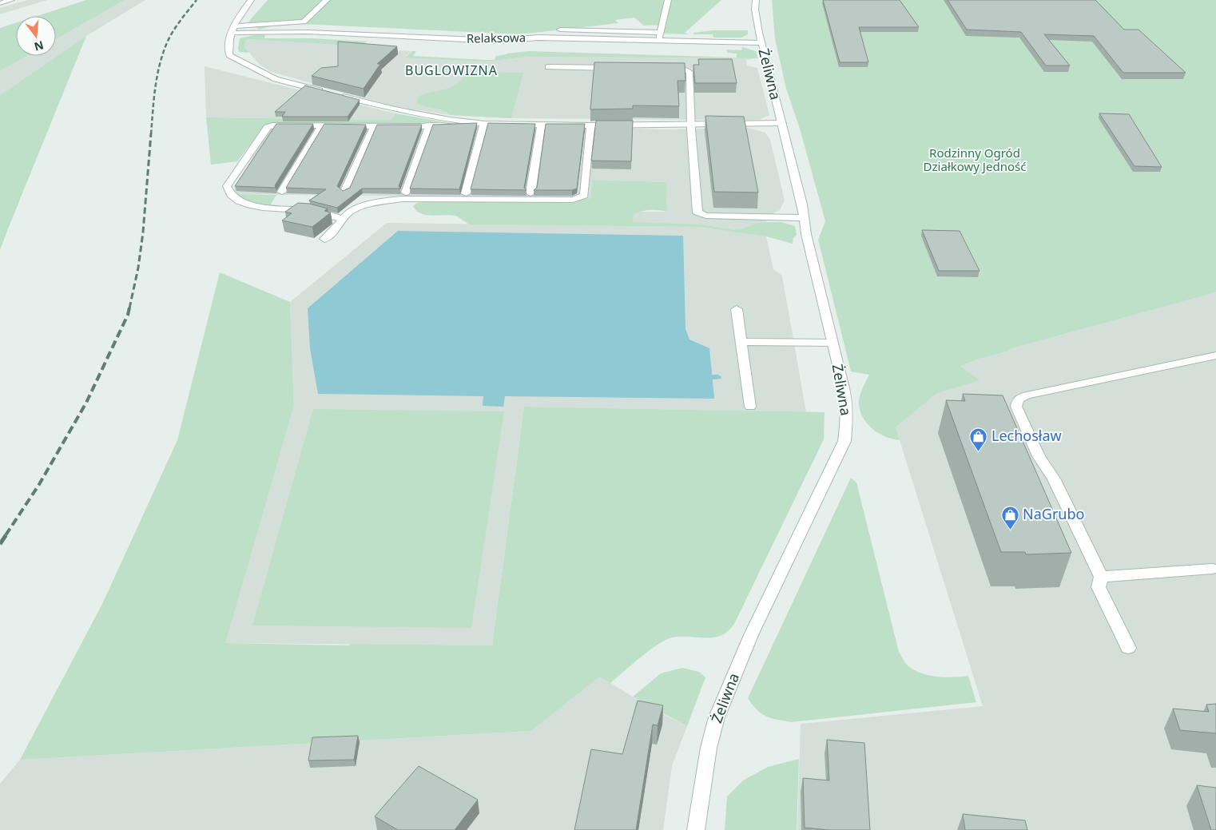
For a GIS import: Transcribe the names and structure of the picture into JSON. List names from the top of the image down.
{
  "streets": {
    "street": ["Relaksowa", "Żeliwna"]
  },
  "crossings": [
    ["Relaksowa", "Żeliwna"]
  ],
  "districts": ["BUGLOWIZNA"],
  "parks": ["Rodzinny Ogród Działkowy Jedność"],
  "places": {
    "shop": ["Lechosław", "NaGrubo"]
  },
  "north": "bottom"
}
